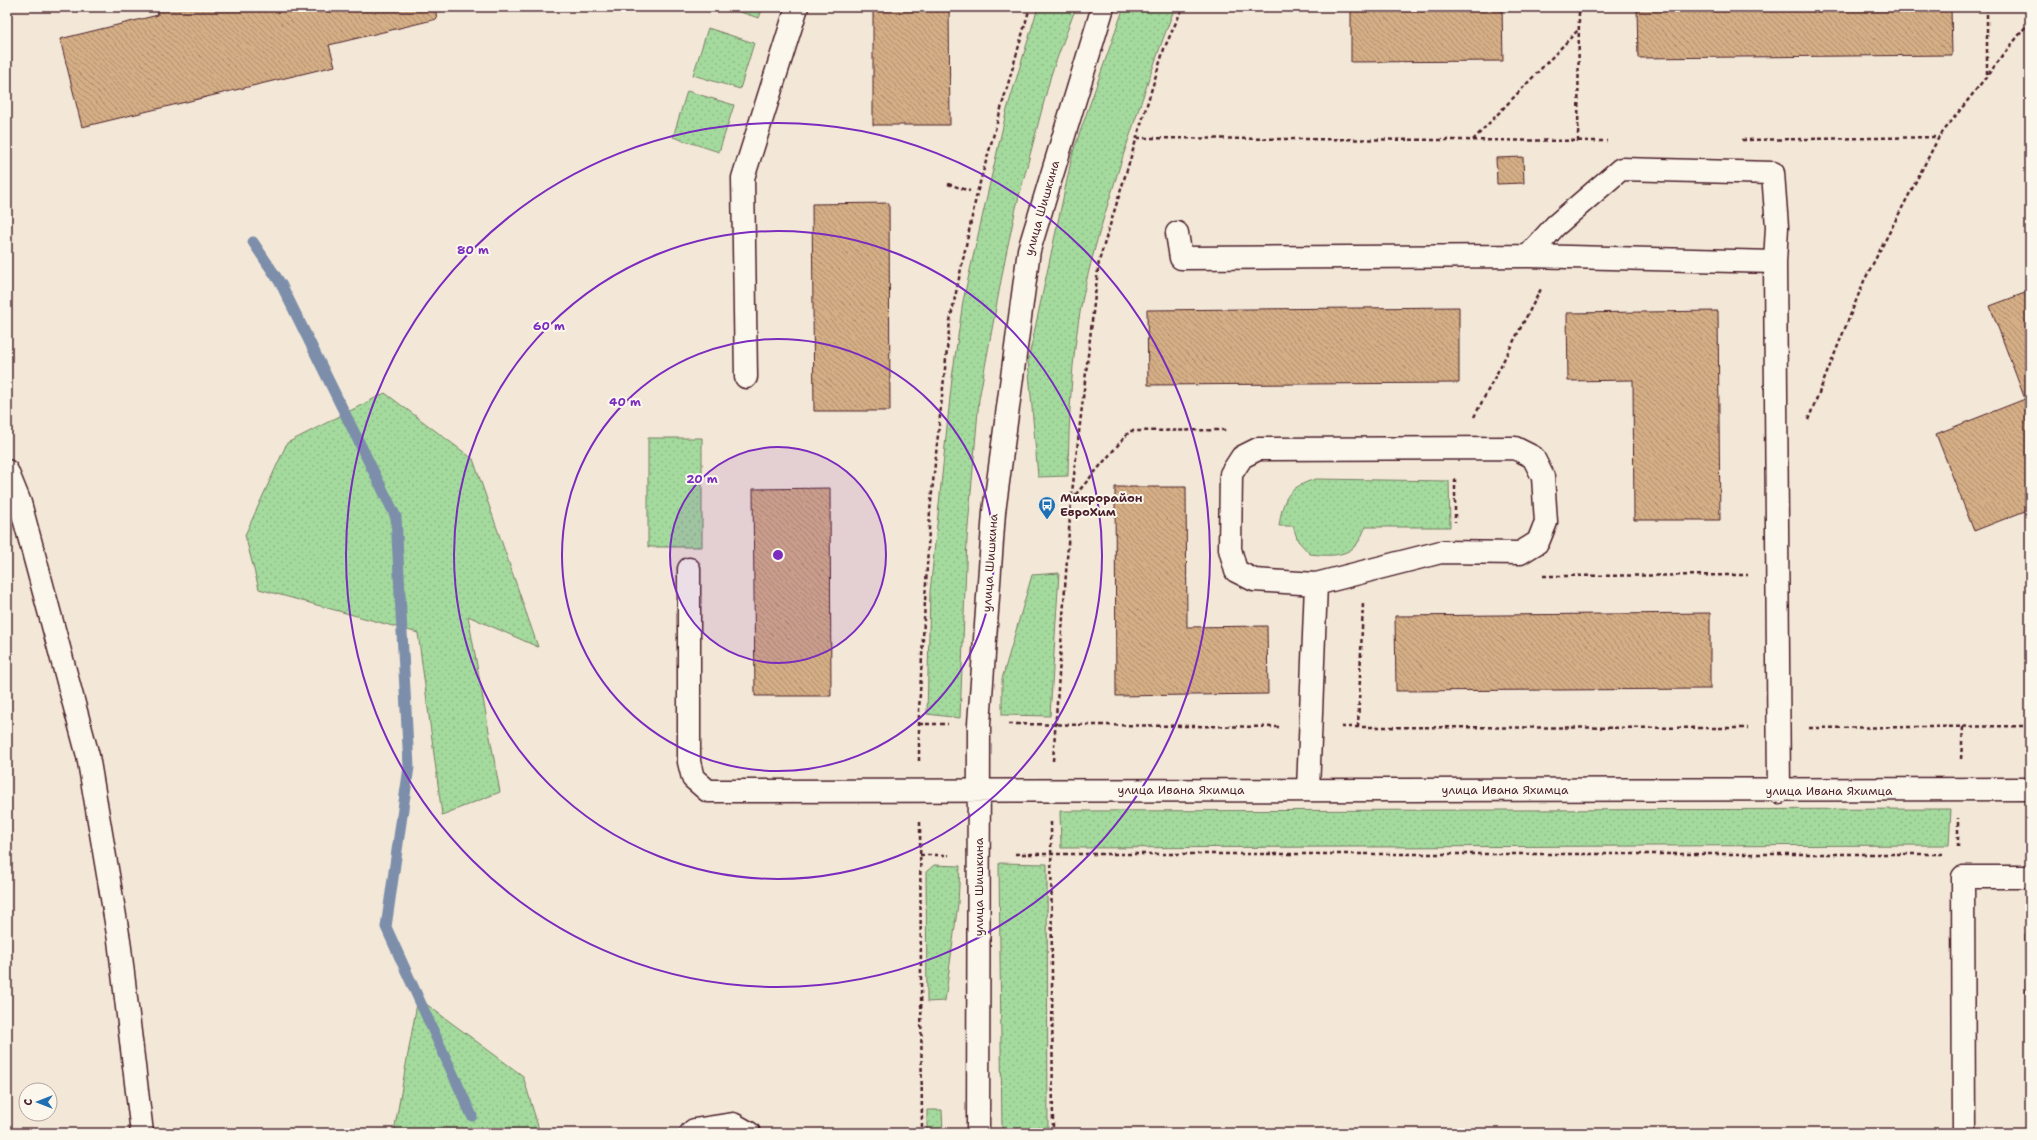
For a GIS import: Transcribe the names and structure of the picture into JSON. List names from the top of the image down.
{
  "streets": {
    "street": ["улица Шишкина", "улица Ивана Яхимца"]
  },
  "crossings": [
    ["улица Шишкина", "улица Ивана Яхимца"]
  ],
  "places": {
    "bus stop": ["Микрорайон ЕвроХим"]
  },
  "north": "left",
  "rings": [
    "80 m",
    "60 m",
    "40 m",
    "20 m"
  ]
}
